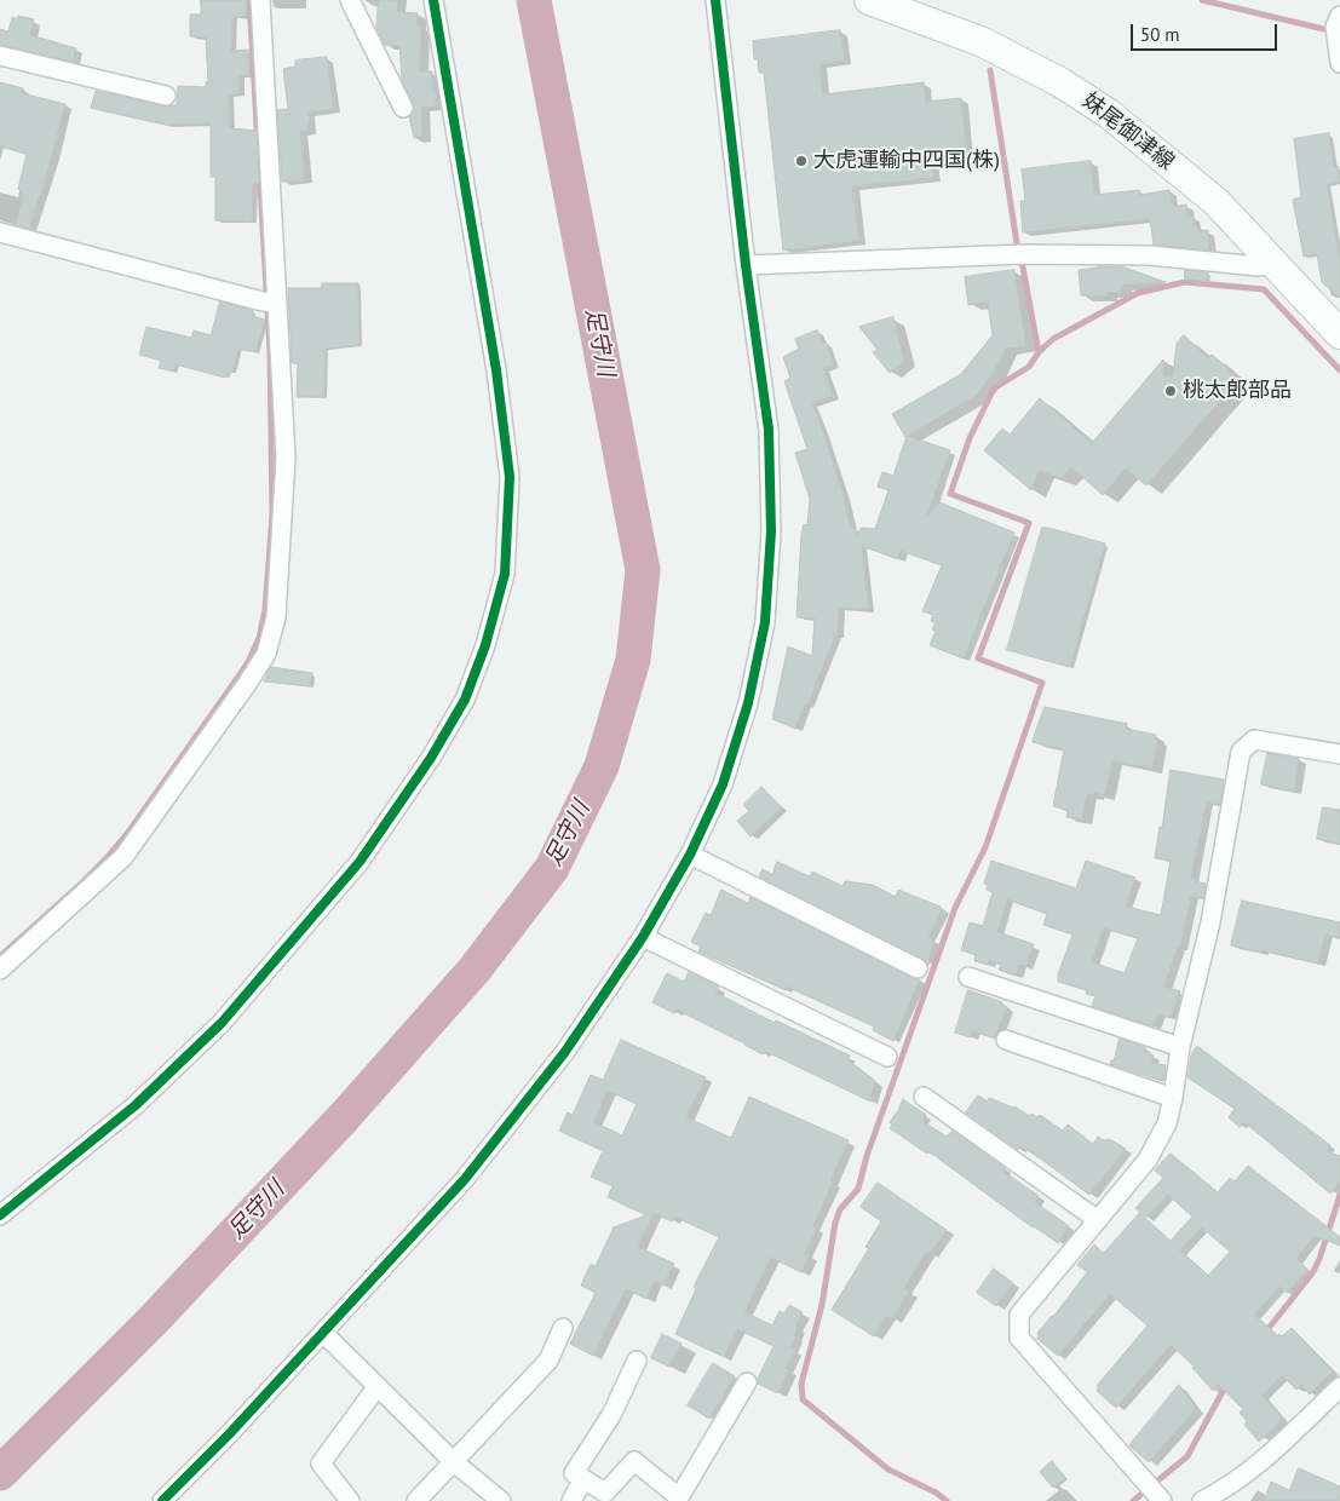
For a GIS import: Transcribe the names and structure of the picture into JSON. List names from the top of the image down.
{
  "streets": {
    "main road": ["妹尾御津線"]
  },
  "water": ["足守川"],
  "places": ["大虎運輸中四国(株)", "桃太郎部品"],
  "scale_bar": "50 m"
}
